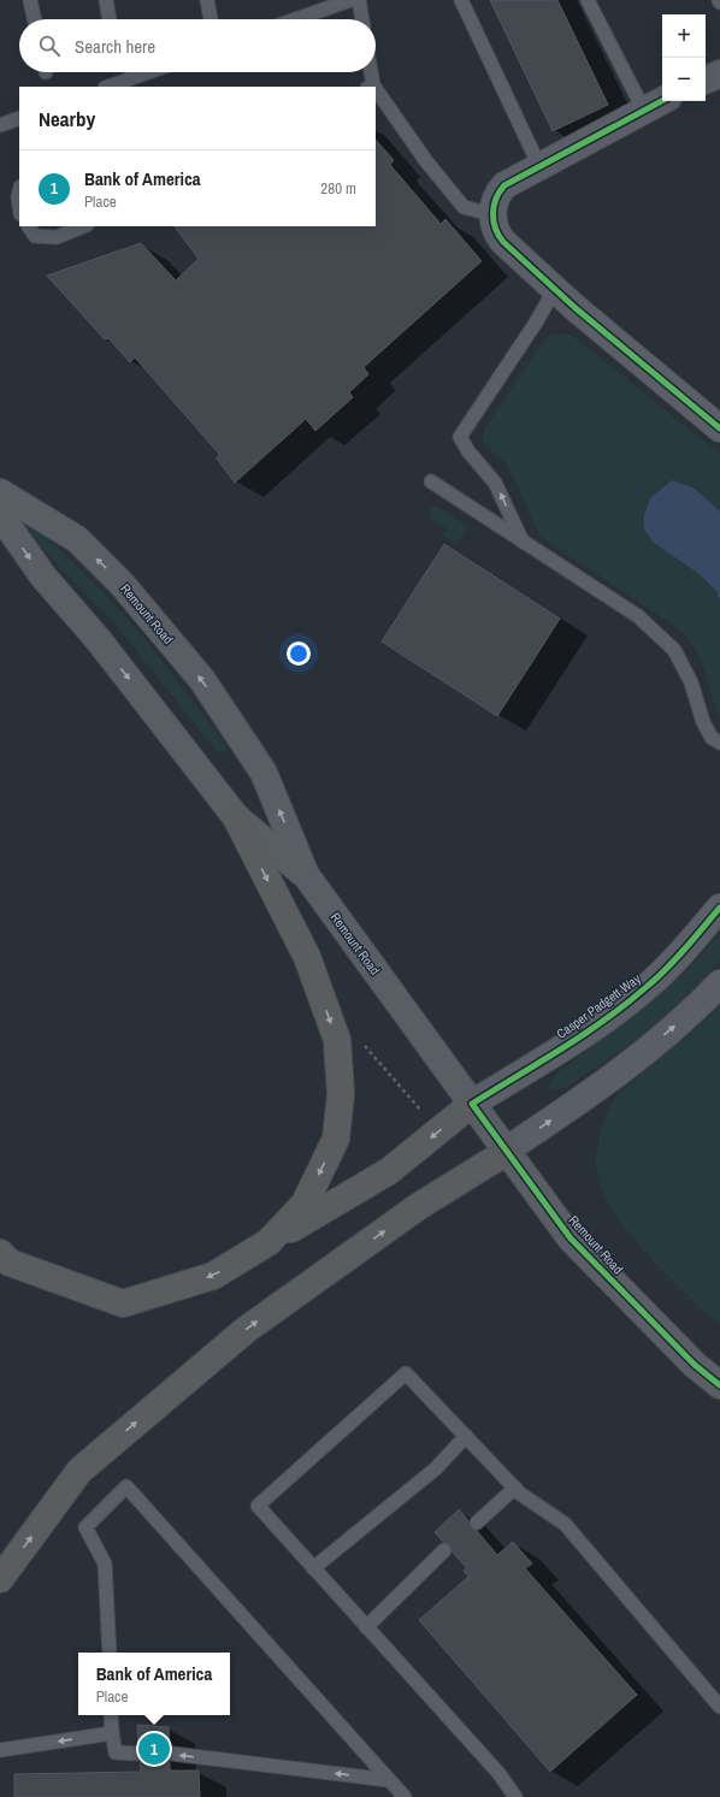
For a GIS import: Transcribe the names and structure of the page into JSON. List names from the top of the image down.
{
  "streets": {
    "main road": ["Remount Road"],
    "street": ["Casper Padgett Way"]
  },
  "crossings": [
    ["Remount Road", "Casper Padgett Way"]
  ],
  "page": {
    "map_buttons": ["+", "−"],
    "search": "Search here",
    "heading": "Nearby",
    "list": [
      {
        "mark": "1",
        "name": "Bank of America",
        "note": "Place",
        "value": "280 m"
      }
    ],
    "popup": ["Bank of America", "Place"],
    "pins": "1"
  }
}
